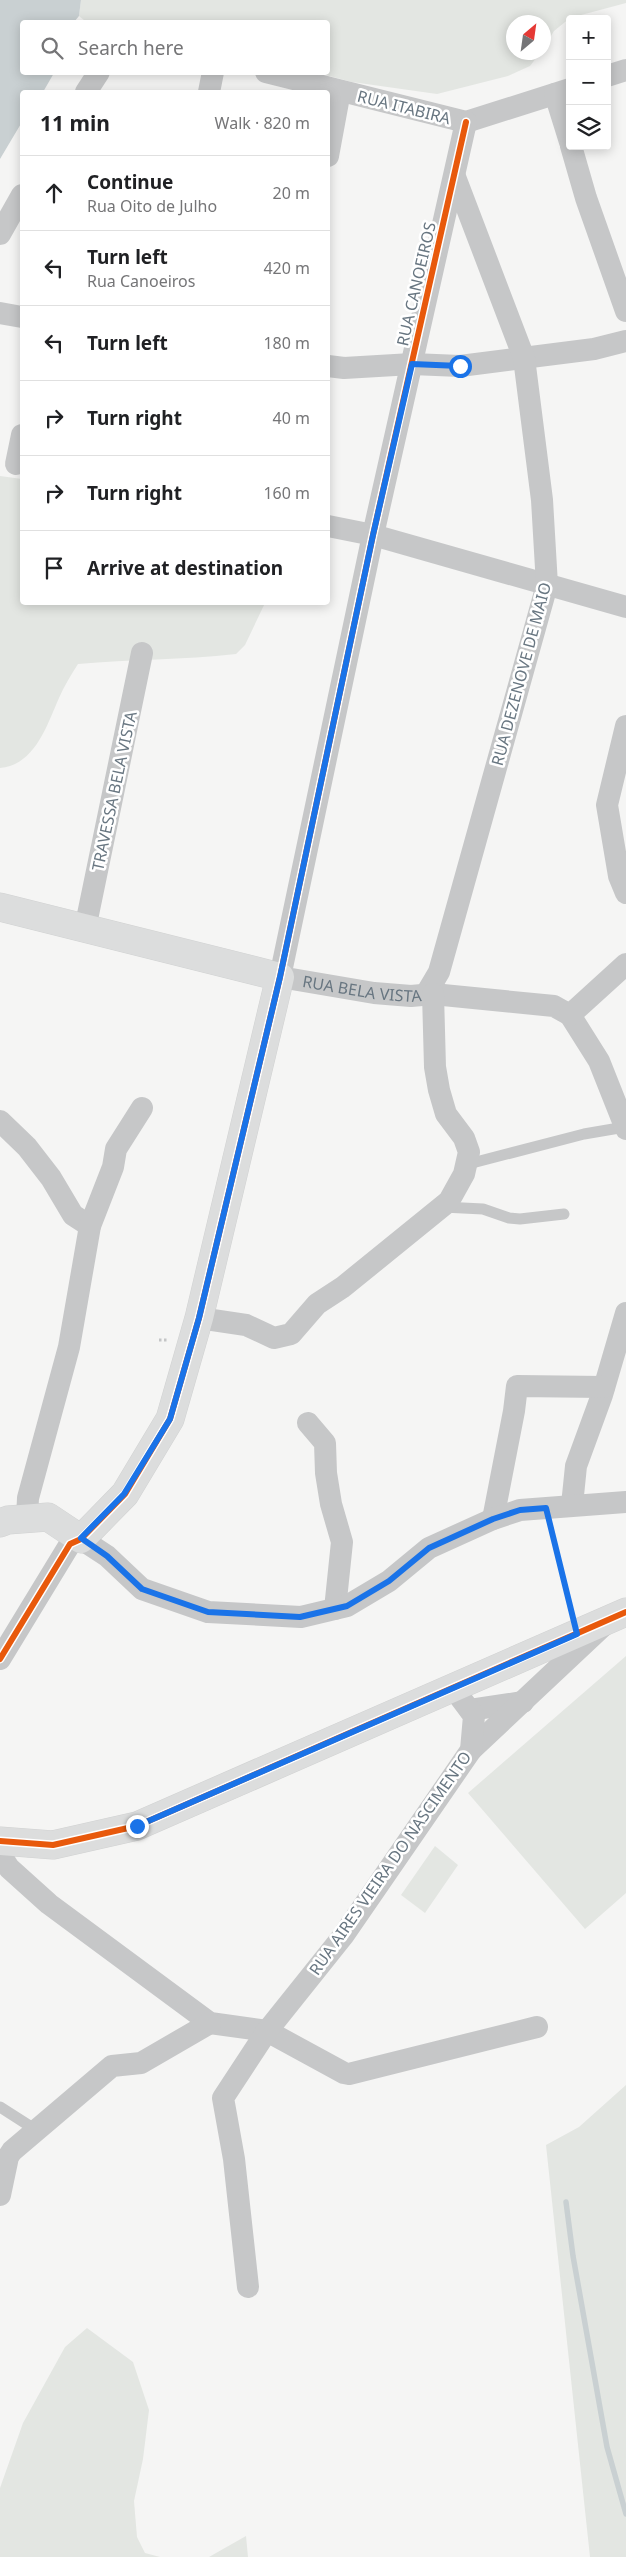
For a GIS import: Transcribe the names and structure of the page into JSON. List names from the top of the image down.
{
  "streets": {
    "street": [
      "RUA ITABIRA",
      "RUA CANOEIROS",
      "RUA DEZENOVE DE MAIO",
      "TRAVESSA BELA VISTA",
      "RUA BELA VISTA",
      "RUA AIRES VIEIRA DO NASCIMENTO"
    ]
  },
  "crossings": [
    ["RUA ITABIRA", "RUA CANOEIROS"],
    ["RUA CANOEIROS", "RUA DEZENOVE DE MAIO"],
    ["RUA CANOEIROS", "RUA BELA VISTA"],
    ["RUA DEZENOVE DE MAIO", "RUA BELA VISTA"],
    ["TRAVESSA BELA VISTA", "RUA BELA VISTA"]
  ],
  "north": "top right",
  "page": {
    "map_buttons": ["+", "−"],
    "search": "Search here",
    "heading": ["11 min", "Walk · 820 m"],
    "list": [
      ["Continue", "Rua Oito de Julho", "20 m"],
      ["Turn left", "Rua Canoeiros", "420 m"],
      ["Turn left", "180 m"],
      ["Turn right", "40 m"],
      ["Turn right", "160 m"],
      "Arrive at destination"
    ]
  }
}
